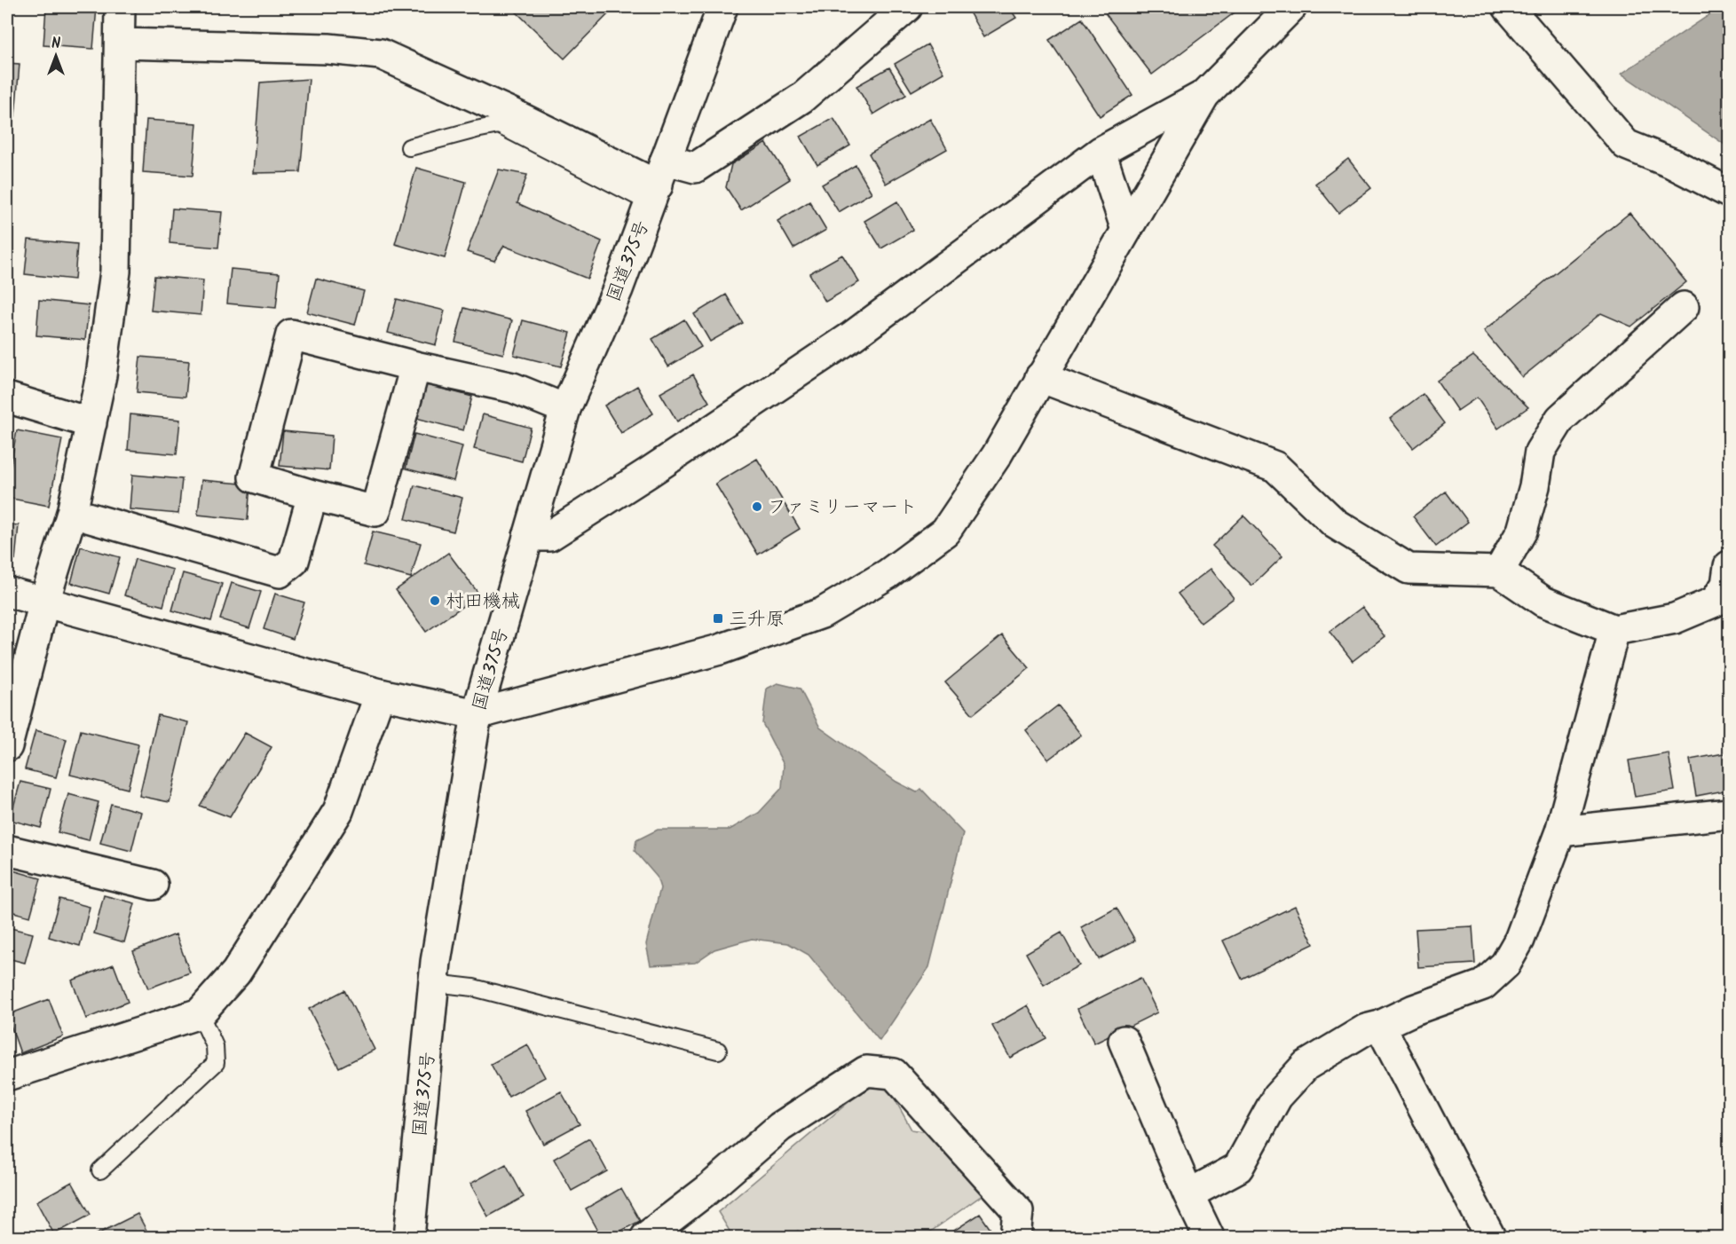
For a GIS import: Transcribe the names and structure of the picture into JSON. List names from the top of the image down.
{
  "streets": {
    "main road": ["国道375号"]
  },
  "places": {
    "other": ["ファミリーマート", "村田機械"],
    "transit": ["三升原"]
  },
  "north": "top"
}
